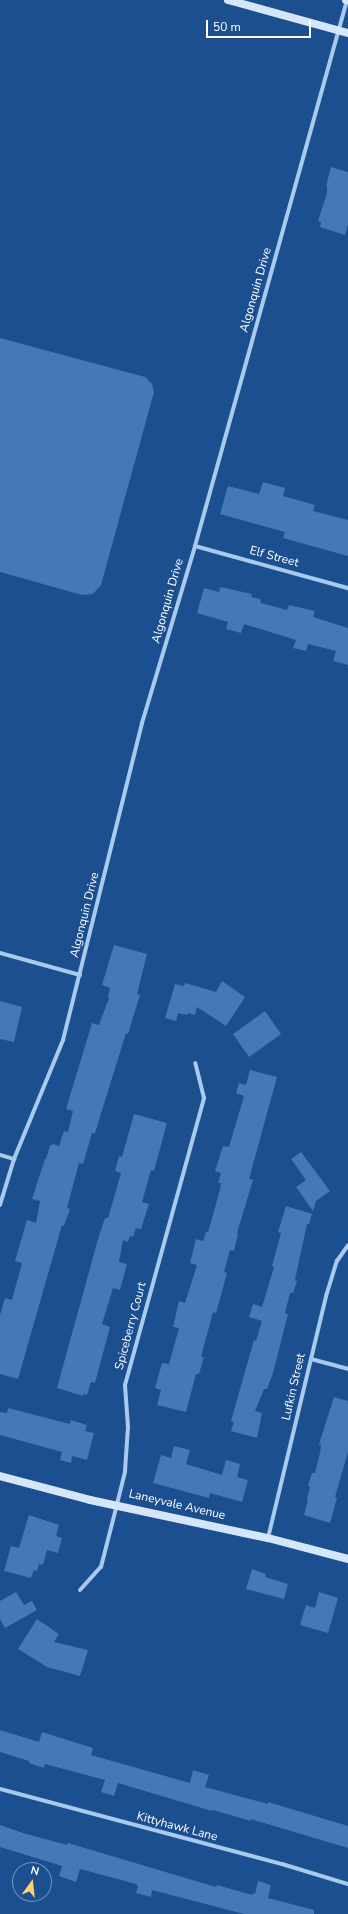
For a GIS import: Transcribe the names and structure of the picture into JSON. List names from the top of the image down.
{
  "streets": {
    "street": [
      "Algonquin Drive",
      "Elf Street",
      "Spiceberry Court",
      "Lufkin Street",
      "Laneyvale Avenue",
      "Kittyhawk Lane"
    ]
  },
  "crossings": [
    ["Algonquin Drive", "Elf Street"],
    ["Spiceberry Court", "Laneyvale Avenue"],
    ["Lufkin Street", "Laneyvale Avenue"]
  ],
  "scale_bar": "50 m",
  "north": "top"
}
